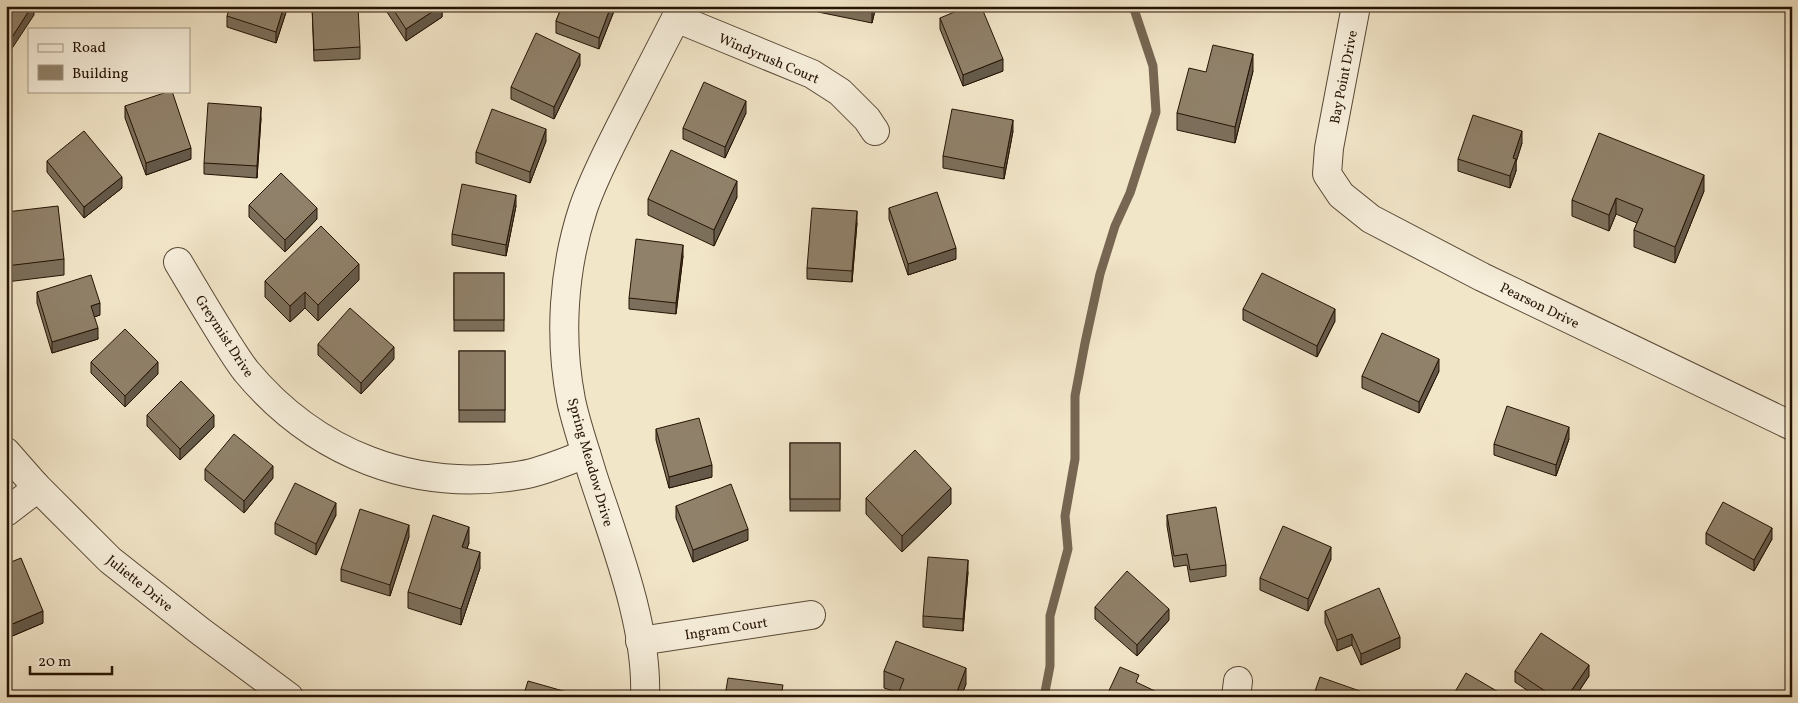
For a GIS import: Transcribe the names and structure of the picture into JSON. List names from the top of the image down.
{
  "streets": {
    "street": [
      "Windyrush Court",
      "Bay Point Drive",
      "Pearson Drive",
      "Greymist Drive",
      "Spring Meadow Drive",
      "Juliette Drive",
      "Ingram Court"
    ]
  },
  "crossings": [
    ["Windyrush Court", "Spring Meadow Drive"],
    ["Bay Point Drive", "Pearson Drive"],
    ["Greymist Drive", "Spring Meadow Drive"],
    ["Spring Meadow Drive", "Ingram Court"]
  ],
  "legend": ["Road", "Building"],
  "scale_bar": "20 m"
}
